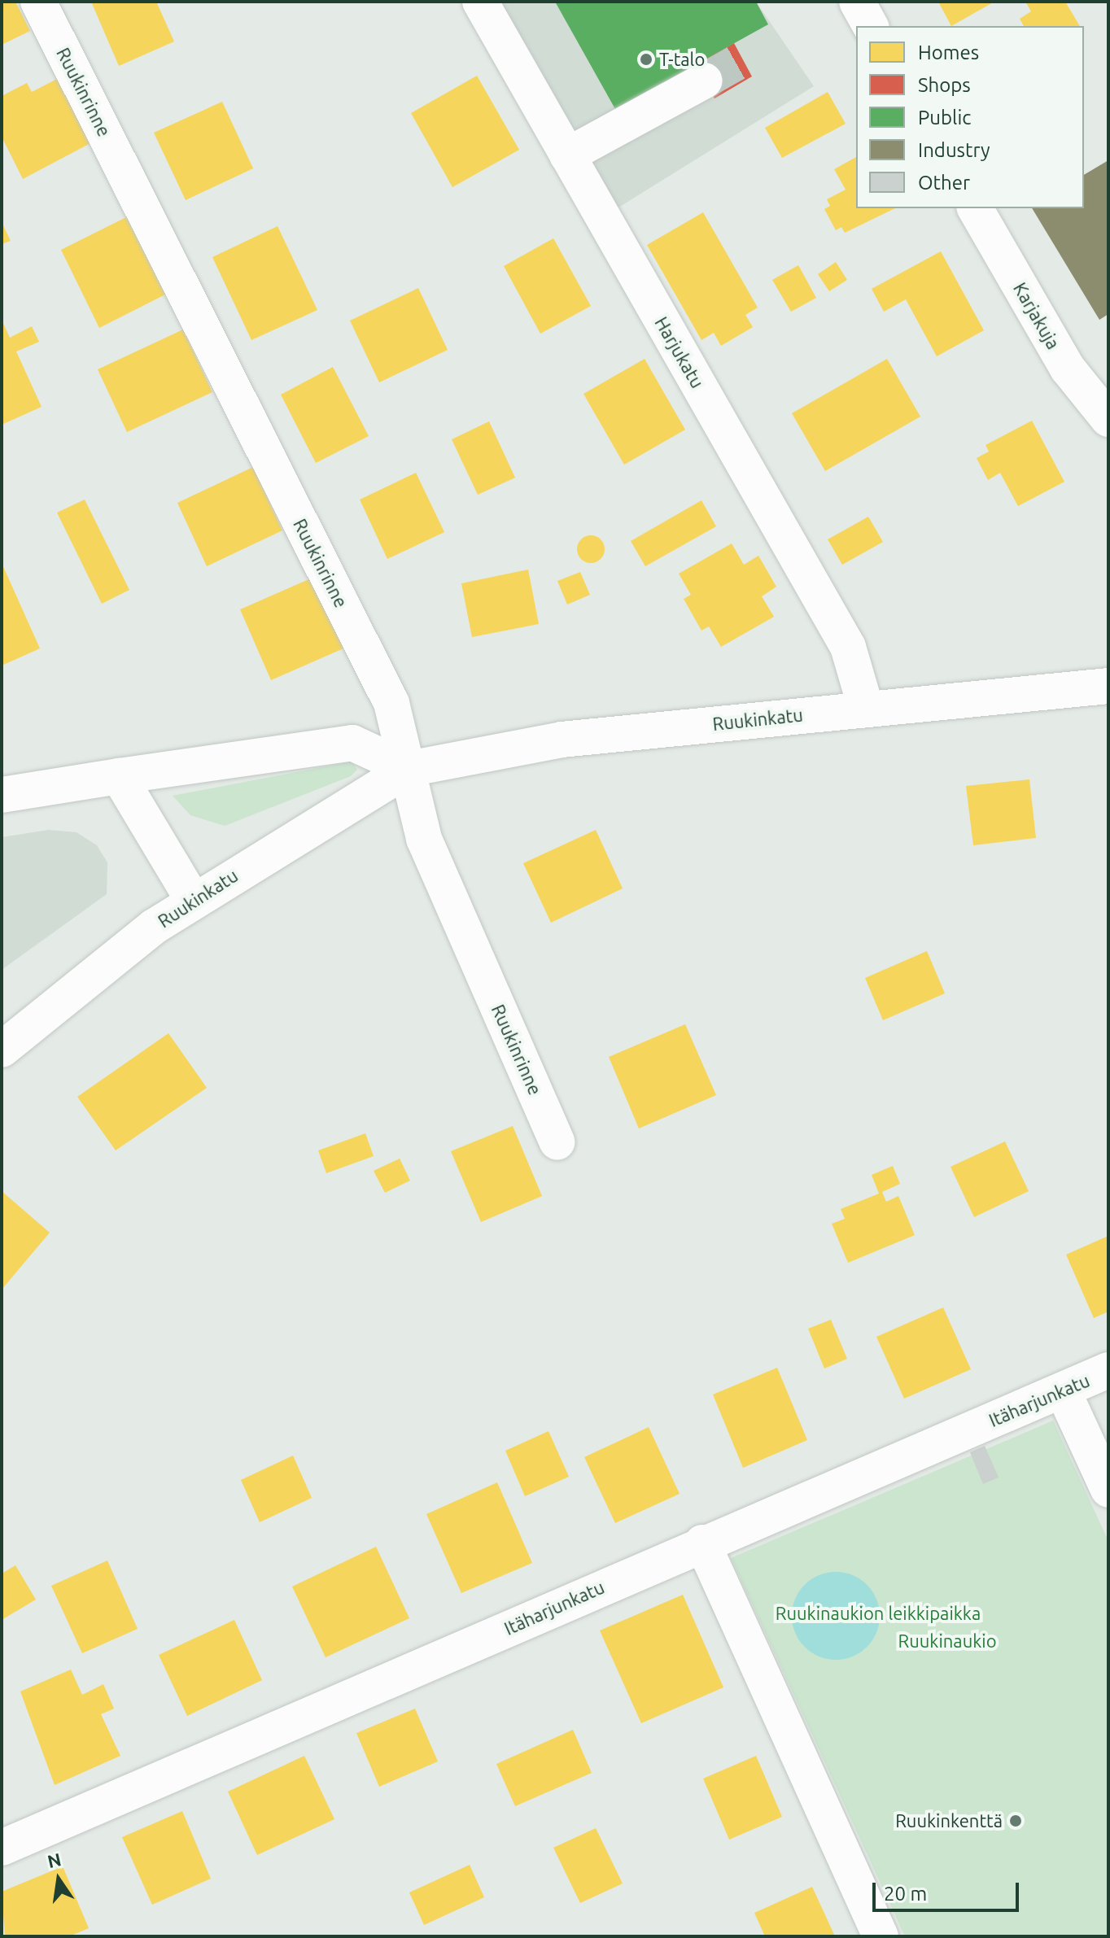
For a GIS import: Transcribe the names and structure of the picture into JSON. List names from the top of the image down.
{
  "streets": {
    "street": [
      "Ruukinrinne",
      "Karjakuja",
      "Harjukatu",
      "Ruukinkatu",
      "Itäharjunkatu"
    ]
  },
  "crossings": [
    ["Ruukinrinne", "Ruukinkatu"],
    ["Harjukatu", "Ruukinkatu"]
  ],
  "parks": ["Ruukinaukion leikkipaikka", "Ruukinaukio"],
  "places": ["T-talo", "Ruukinkenttä"],
  "legend": [
    "Homes",
    "Shops",
    "Public",
    "Industry",
    "Other"
  ],
  "scale_bar": "20 m",
  "north": "top"
}
